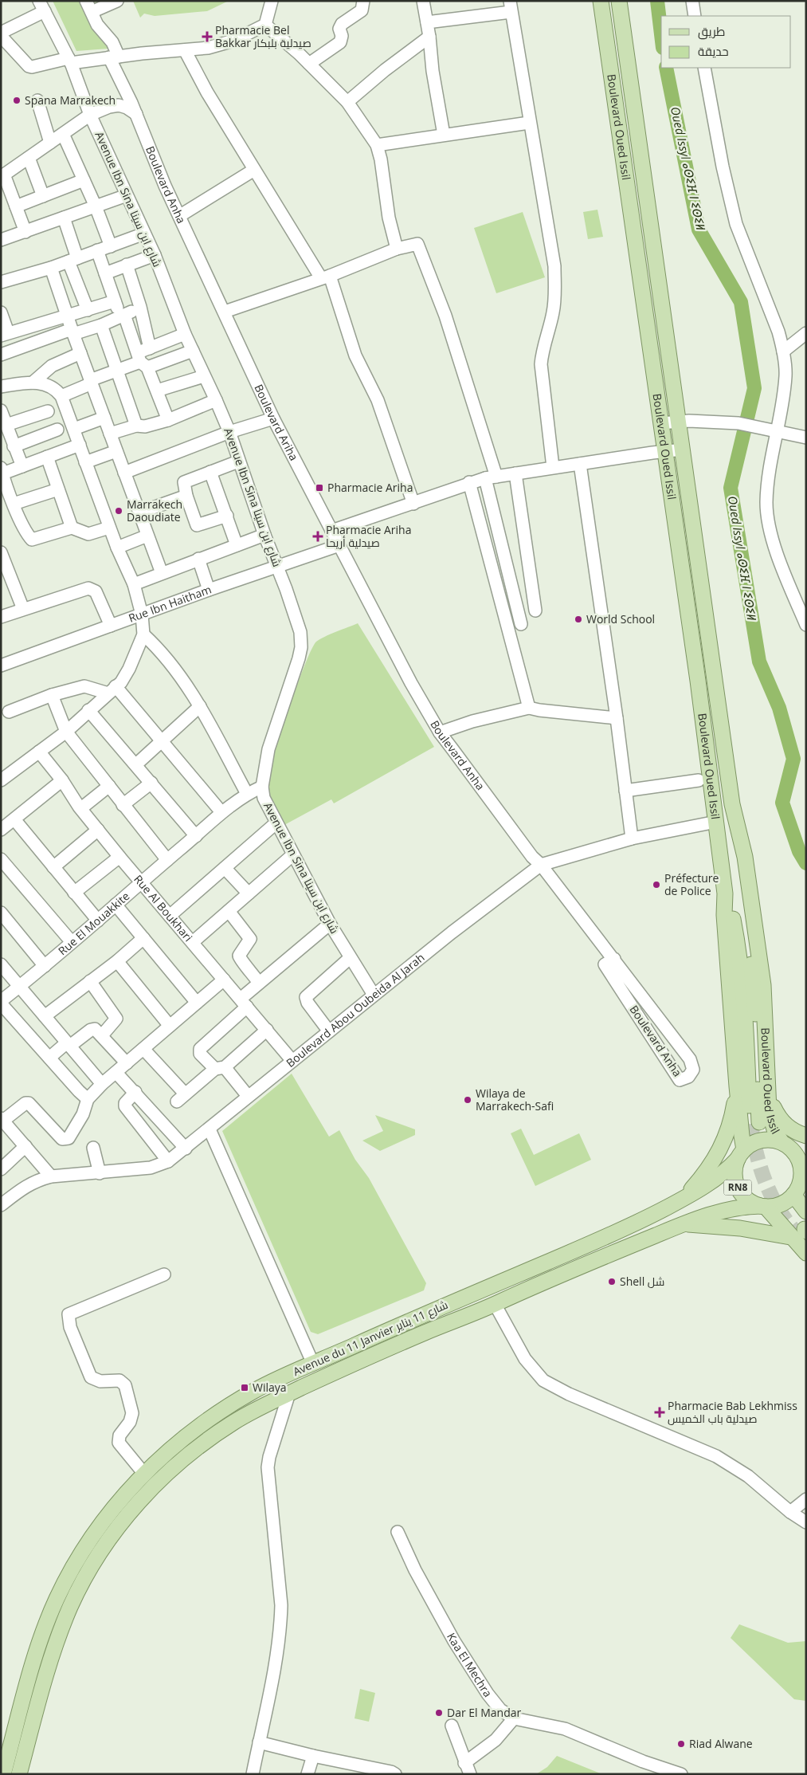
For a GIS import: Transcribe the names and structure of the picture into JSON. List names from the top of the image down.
{
  "streets": {
    "main road": ["Boulevard Oued Issil", "RN8", "Avenue du 11 Janvier شارع 11 يناير"],
    "street": [
      "Boulevard Anha",
      "Avenue Ibn Sina شارع ابن سينا",
      "Boulevard Ariha",
      "Rue Ibn Haitham",
      "Rue Al Boukhari",
      "Rue El Mouakkite",
      "Boulevard Abou Oubeida Al Jarah",
      "Kaa El Mechra"
    ]
  },
  "crossings": [
    ["Boulevard Oued Issil", "Boulevard Abou Oubeida Al Jarah"],
    ["Boulevard Oued Issil", "RN8"],
    ["Boulevard Oued Issil", "Avenue du 11 Janvier شارع 11 يناير"],
    ["Boulevard Anha", "Boulevard Ariha"],
    ["Boulevard Anha", "Rue Ibn Haitham"],
    ["Boulevard Anha", "Boulevard Abou Oubeida Al Jarah"],
    ["Avenue Ibn Sina شارع ابن سينا", "Rue Ibn Haitham"],
    ["Avenue Ibn Sina شارع ابن سينا", "Rue El Mouakkite"],
    ["Avenue Ibn Sina شارع ابن سينا", "Boulevard Abou Oubeida Al Jarah"],
    ["Rue Al Boukhari", "Rue El Mouakkite"],
    ["Rue Al Boukhari", "Boulevard Abou Oubeida Al Jarah"],
    ["RN8", "Avenue du 11 Janvier شارع 11 يناير"]
  ],
  "water": ["Oued Issyl ⴰⵙⵉⴼ ⵏ ⵉⵙⵉⵍ"],
  "places": {
    "health": ["Pharmacie Bel Bakkar صيدلية بلبكار", "Pharmacie Ariha صيدلية أريحا", "Pharmacie Bab Lekhmiss صيدلية باب الخميس"],
    "other": [
      "Spana Marrakech",
      "Marrakech Daoudiate",
      "World School",
      "Préfecture de Police",
      "Wilaya de Marrakech-Safi",
      "Shell شل",
      "Dar El Mandar",
      "Riad Alwane"
    ],
    "transit": ["Pharmacie Ariha", "Wilaya"]
  },
  "legend": ["طريق", "حديقة"]
}
